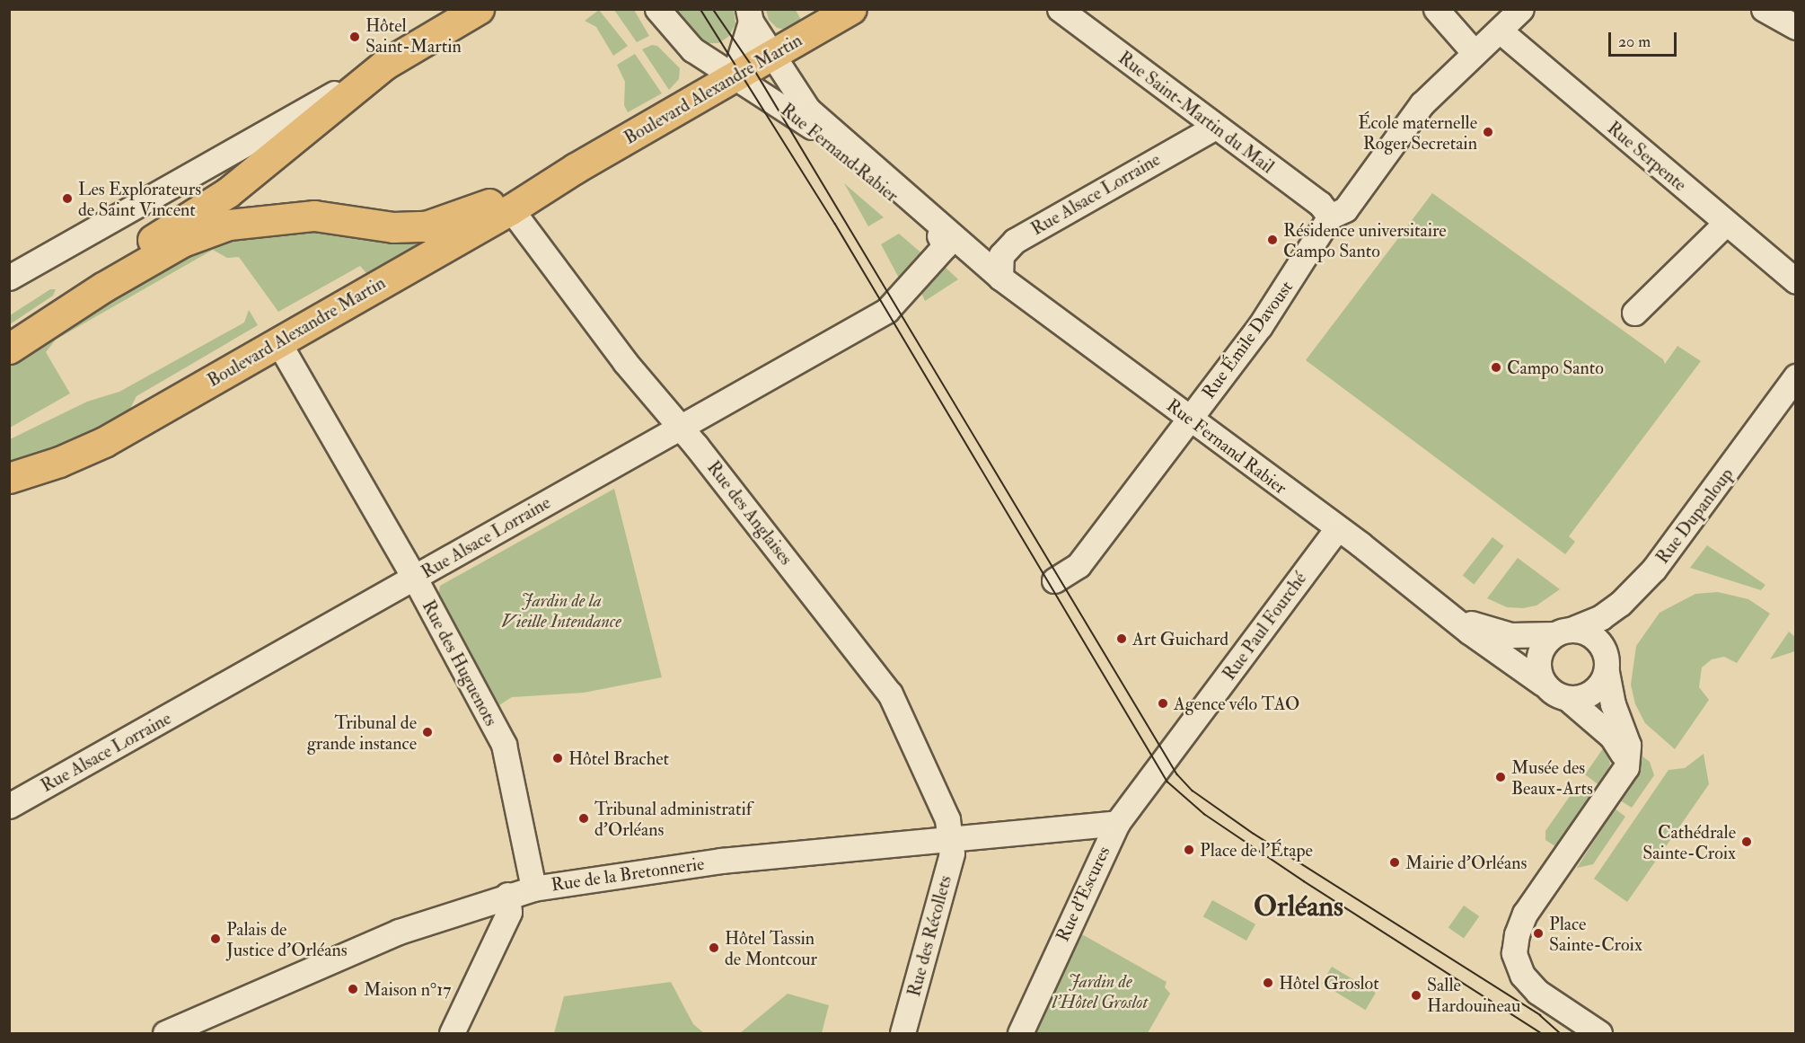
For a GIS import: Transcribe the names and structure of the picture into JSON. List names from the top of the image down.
{
  "streets": {
    "main road": ["Boulevard Alexandre Martin"],
    "street": [
      "Rue Saint-Martin du Mail",
      "Rue Fernand Rabier",
      "Rue Serpente",
      "Rue Alsace Lorraine",
      "Rue Émile Davoust",
      "Rue des Anglaises",
      "Rue Dupanloup",
      "Rue Paul Fourché",
      "Rue des Huguenots",
      "Rue de la Bretonnerie",
      "Rue d'Escures",
      "Rue des Récollets"
    ]
  },
  "crossings": [
    ["Boulevard Alexandre Martin", "Rue Fernand Rabier"],
    ["Boulevard Alexandre Martin", "Rue des Anglaises"],
    ["Boulevard Alexandre Martin", "Rue des Huguenots"],
    ["Rue Saint-Martin du Mail", "Rue Alsace Lorraine"],
    ["Rue Saint-Martin du Mail", "Rue Émile Davoust"],
    ["Rue Fernand Rabier", "Rue Alsace Lorraine"],
    ["Rue Fernand Rabier", "Rue Émile Davoust"],
    ["Rue Fernand Rabier", "Rue Dupanloup"],
    ["Rue Fernand Rabier", "Rue Paul Fourché"],
    ["Rue Serpente", "Rue Émile Davoust"],
    ["Rue Alsace Lorraine", "Rue des Anglaises"],
    ["Rue Alsace Lorraine", "Rue des Huguenots"],
    ["Rue des Anglaises", "Rue de la Bretonnerie"],
    ["Rue des Anglaises", "Rue des Récollets"],
    ["Rue Paul Fourché", "Rue d'Escures"],
    ["Rue des Huguenots", "Rue de la Bretonnerie"],
    ["Rue de la Bretonnerie", "Rue d'Escures"],
    ["Rue de la Bretonnerie", "Rue des Récollets"]
  ],
  "districts": ["Orléans"],
  "parks": ["Jardin de la Vieille Intendance", "Jardin de l'Hôtel Groslot"],
  "places": [
    "Hôtel Saint-Martin",
    "École maternelle Roger Secretain",
    "Les Explorateurs de Saint Vincent",
    "Résidence universitaire Campo Santo",
    "Campo Santo",
    "Art Guichard",
    "Agence vélo TAO",
    "Tribunal de grande instance",
    "Hôtel Brachet",
    "Musée des Beaux-Arts",
    "Tribunal administratif d'Orléans",
    "Cathédrale Sainte-Croix",
    "Place de l'Étape",
    "Mairie d'Orléans",
    "Place Sainte-Croix",
    "Palais de Justice d'Orléans",
    "Hôtel Tassin de Montcour",
    "Hôtel Groslot",
    "Maison n°17",
    "Salle Hardouineau"
  ],
  "scale_bar": "20 m"
}
